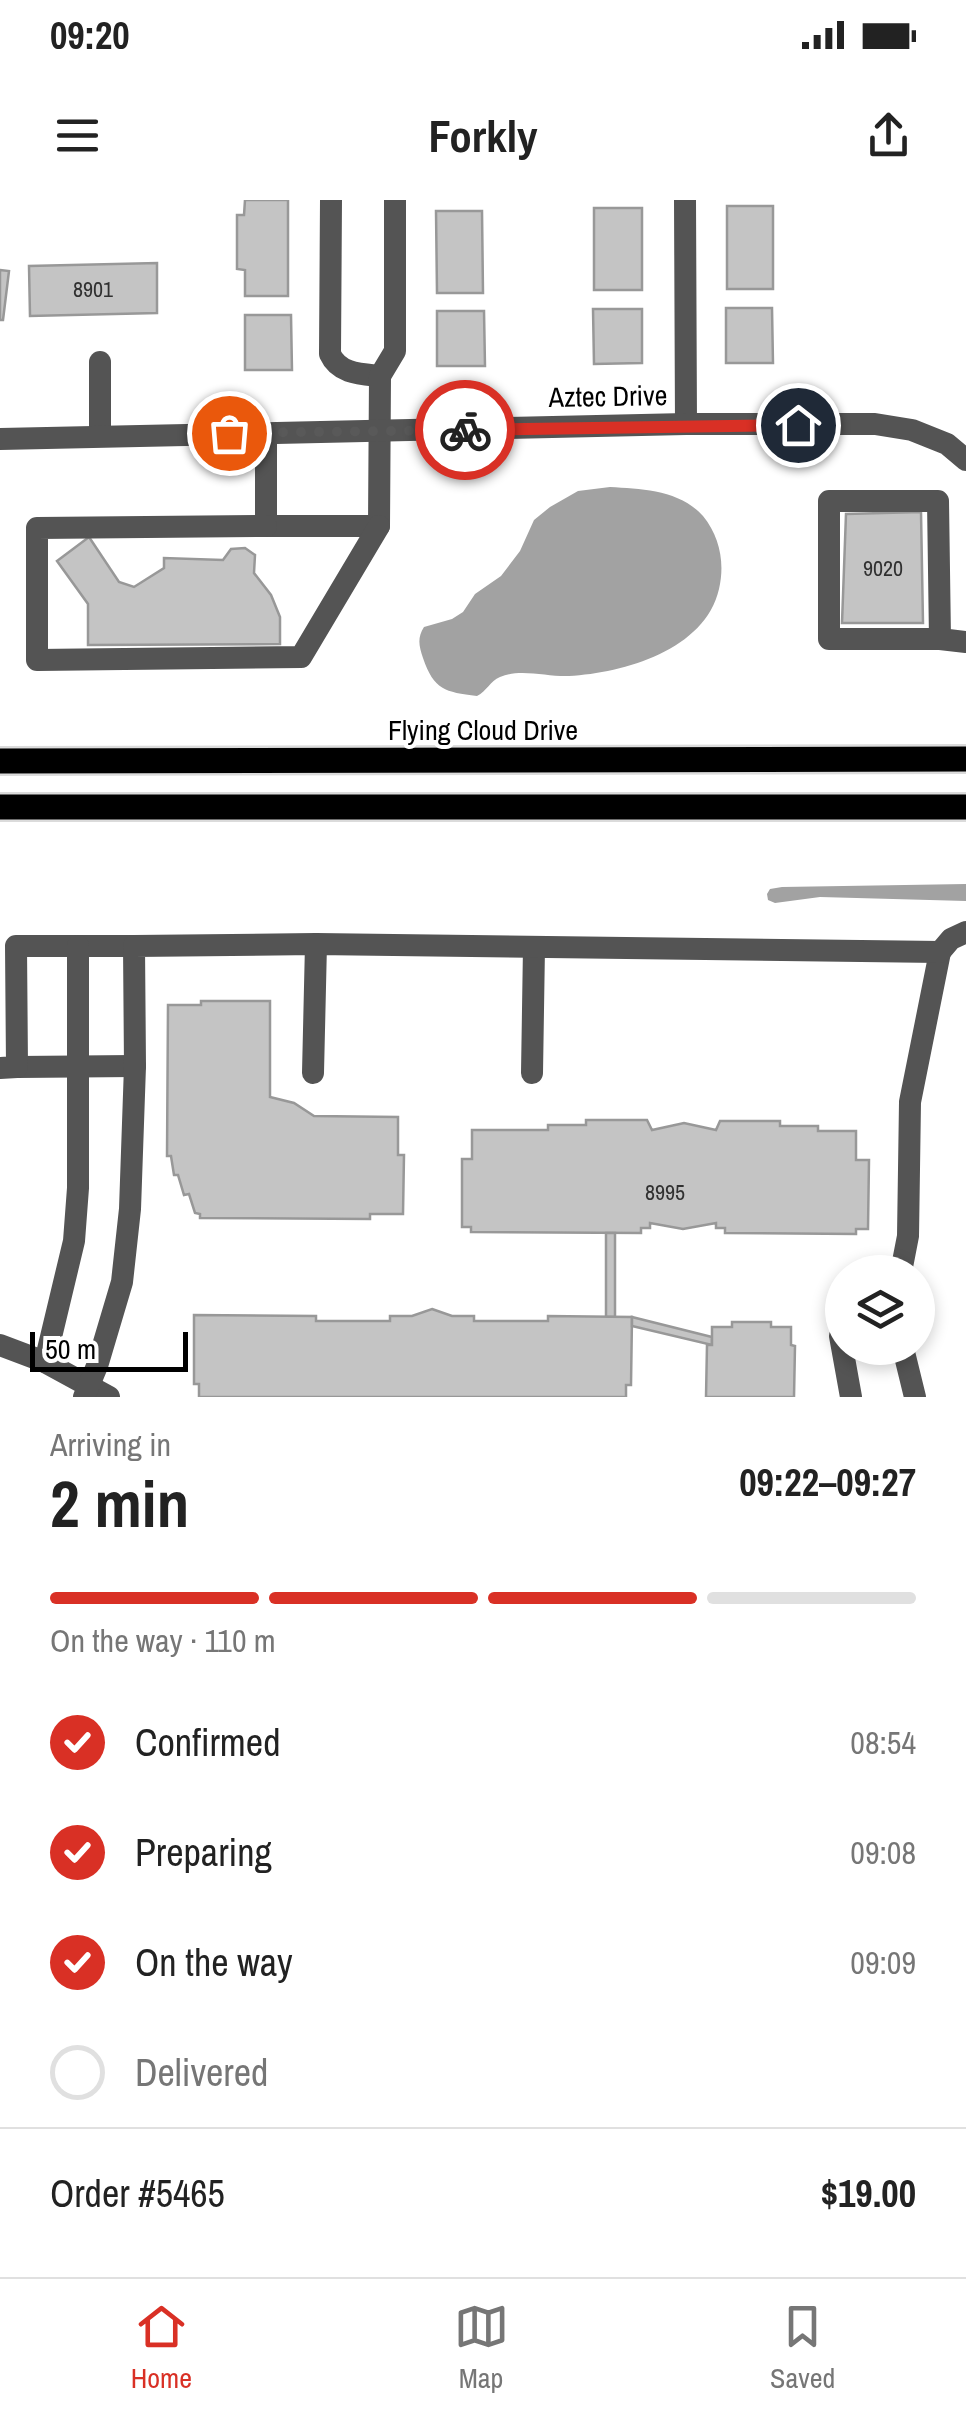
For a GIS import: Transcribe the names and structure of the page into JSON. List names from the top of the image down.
{
  "streets": {
    "main road": ["Flying Cloud Drive"],
    "street": ["Aztec Drive"]
  },
  "house_numbers": ["8901", "9020", "8995"],
  "scale_bar": "50 m",
  "page": {
    "status": "09:20",
    "header": "Forkly",
    "scale": "50 m",
    "heading": ["2 min", "Arriving in", "09:22–09:27"],
    "panel": ["Order #5465", "$19.00"],
    "bar": "On the way · 110 m",
    "list": [
      ["Confirmed", "08:54"],
      ["Preparing", "09:08"],
      ["On the way", "09:09"],
      "Delivered"
    ],
    "tabs": ["Home", "Map", "Saved"]
  }
}
